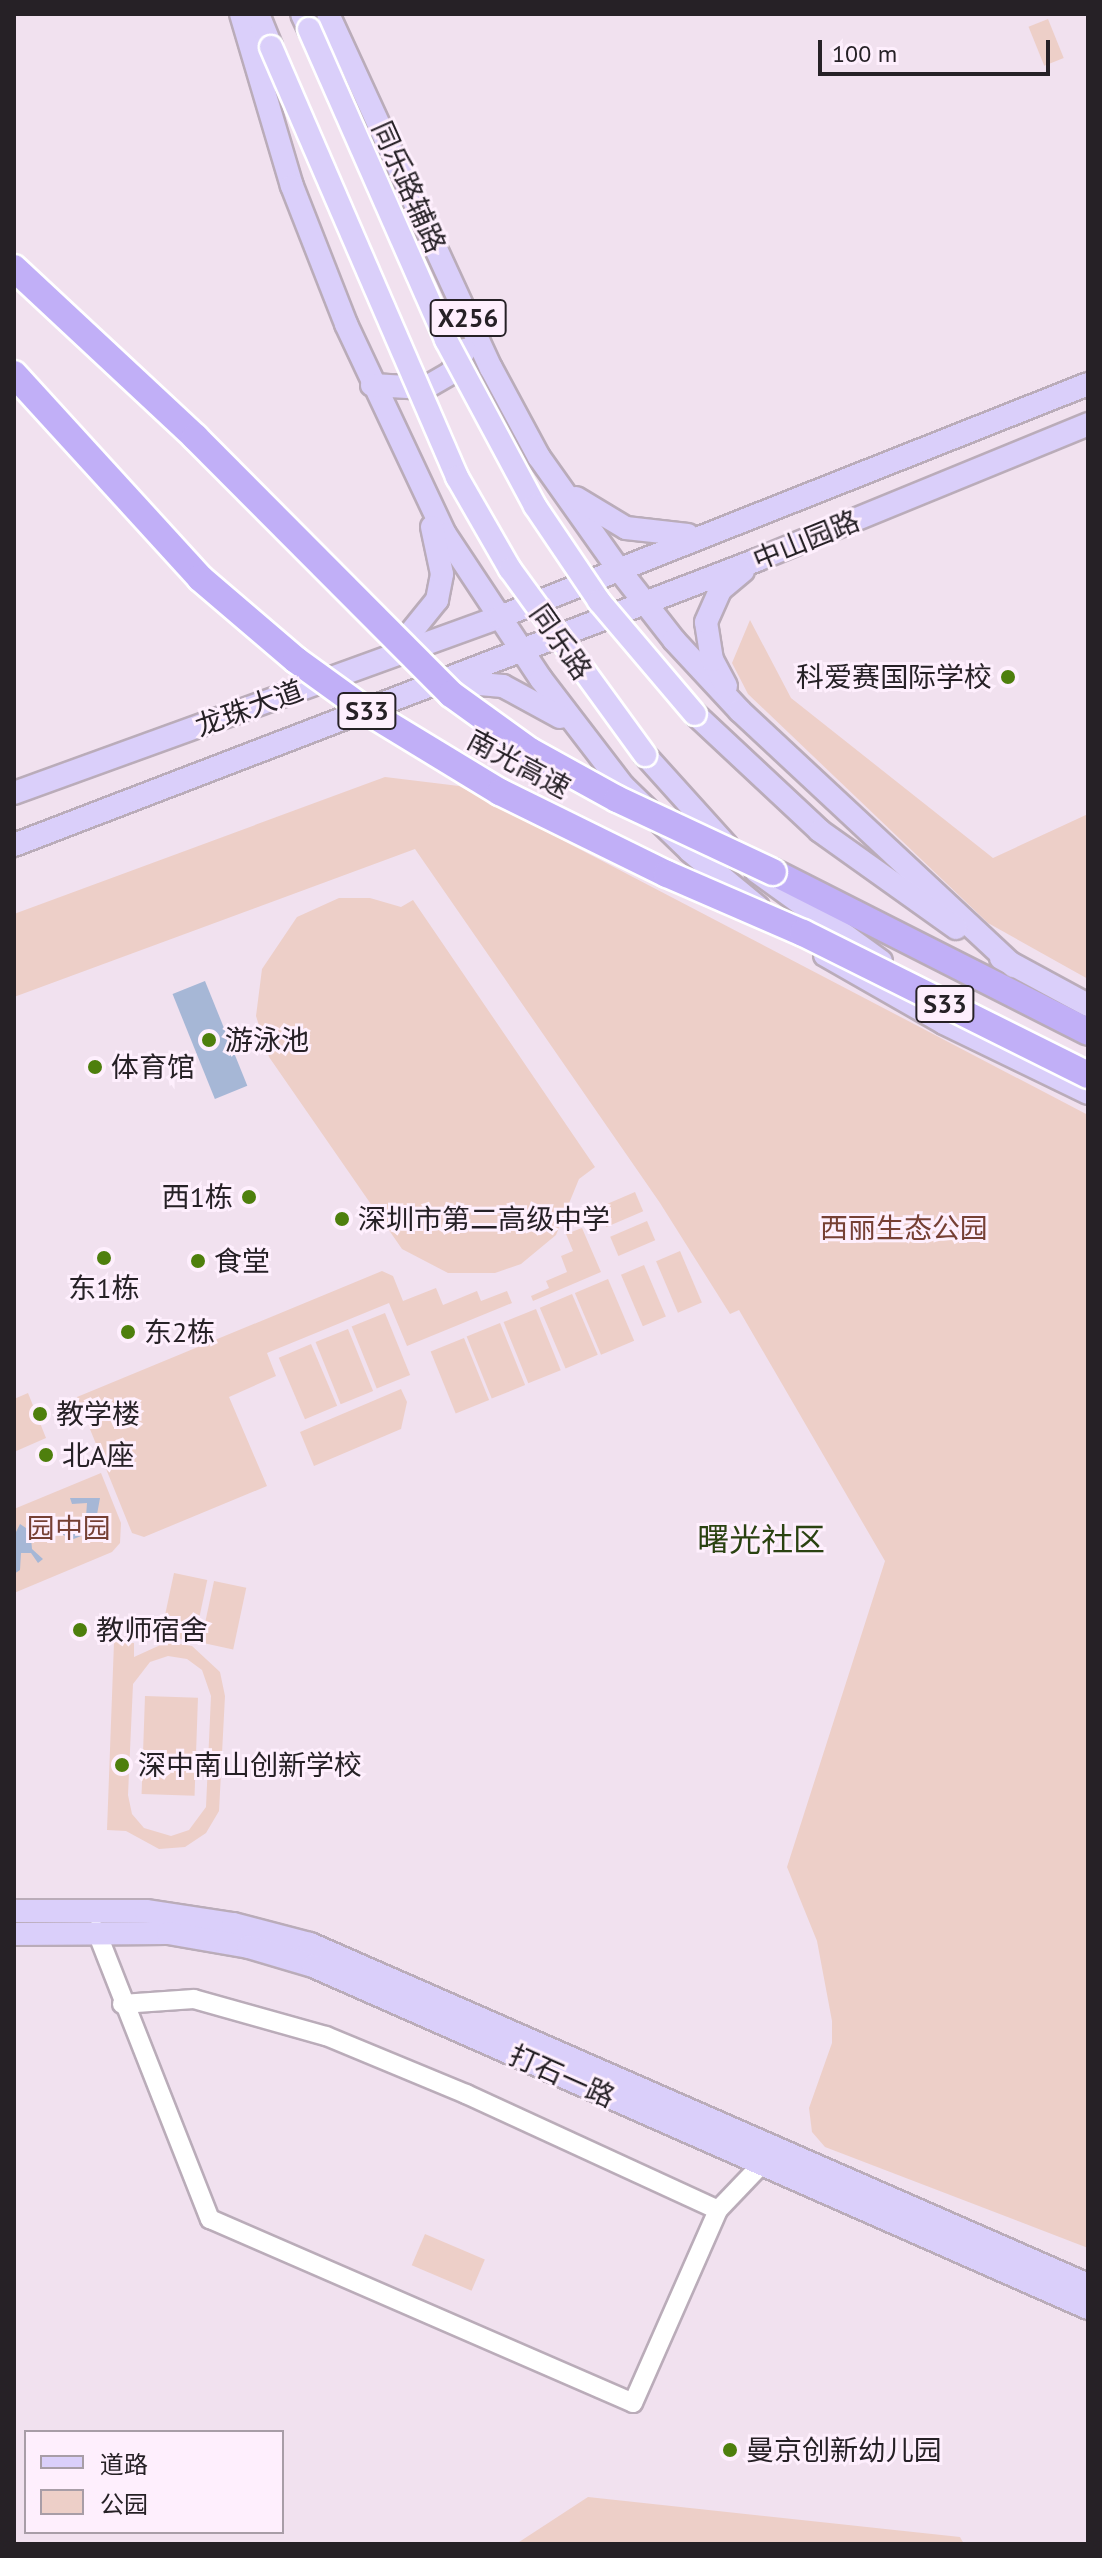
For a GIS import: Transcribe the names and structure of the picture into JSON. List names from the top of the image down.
{
  "streets": {
    "highway": ["S33", "南光高速"],
    "main road": [
      "同乐路辅路",
      "X256",
      "中山园路",
      "同乐路",
      "龙珠大道",
      "打石一路"
    ]
  },
  "crossings": [
    ["同乐路辅路", "中山园路"],
    ["同乐路辅路", "龙珠大道"],
    ["中山园路", "龙珠大道"]
  ],
  "districts": ["曙光社区"],
  "parks": ["西丽生态公园", "园中园"],
  "places": [
    "科爱赛国际学校",
    "游泳池",
    "体育馆",
    "西1栋",
    "深圳市第二高级中学",
    "东1栋",
    "食堂",
    "东2栋",
    "教学楼",
    "北A座",
    "教师宿舍",
    "深中南山创新学校",
    "曼京创新幼儿园"
  ],
  "legend": ["道路", "公园"],
  "scale_bar": "100 m"
}
